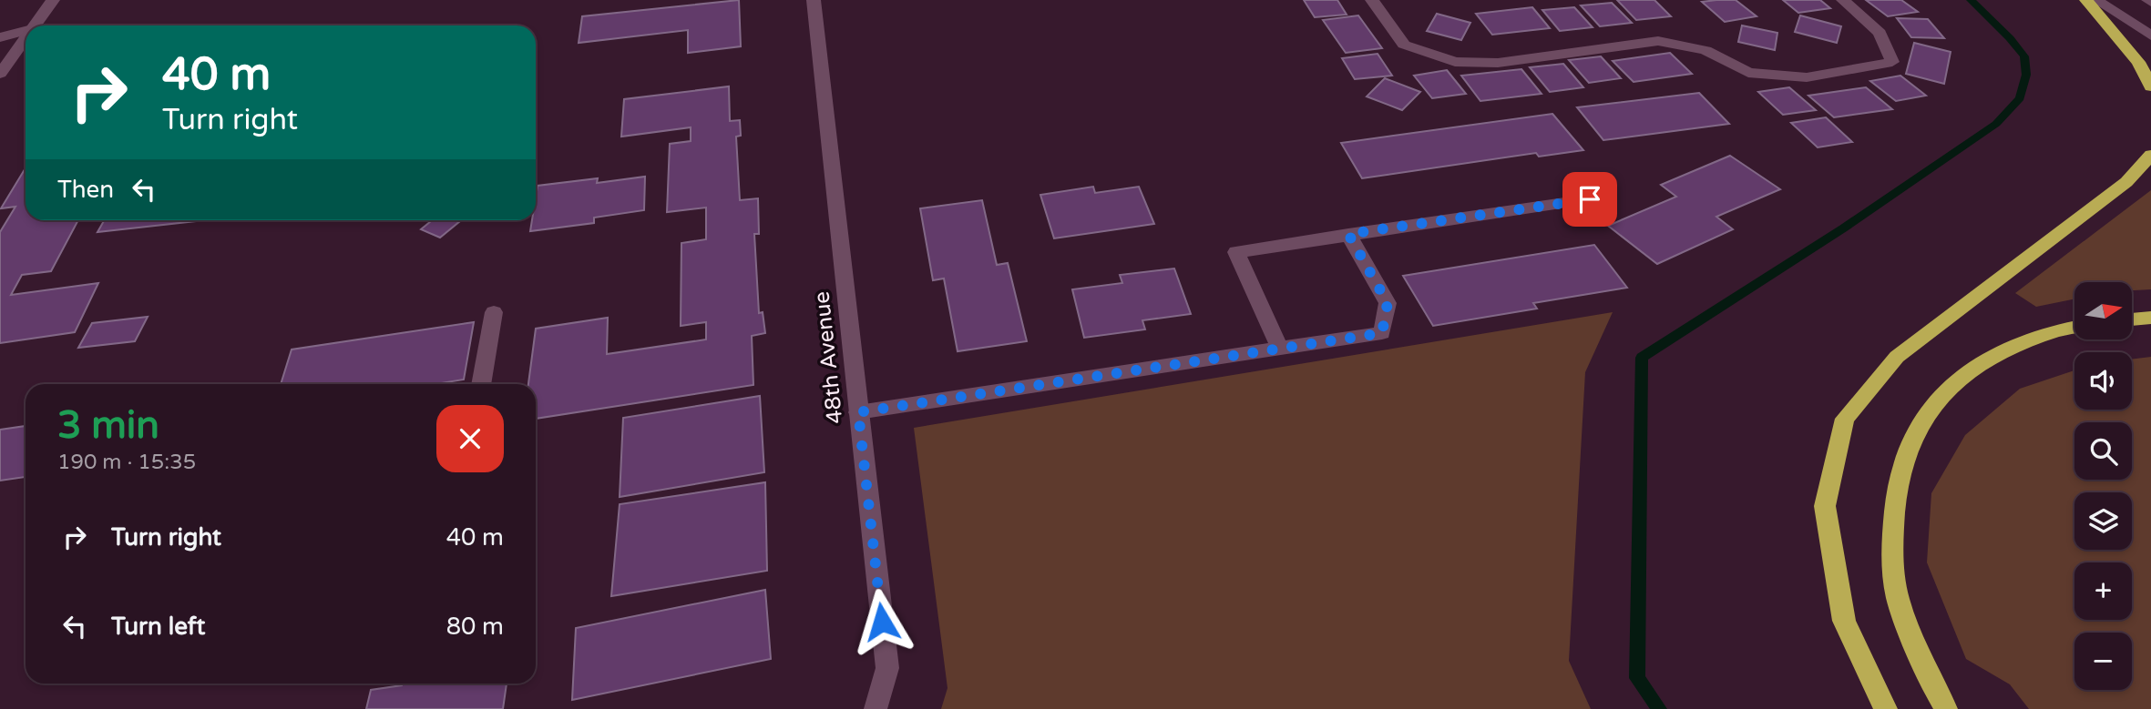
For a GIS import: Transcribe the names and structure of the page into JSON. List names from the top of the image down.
{
  "streets": {
    "street": ["48th Avenue"]
  },
  "north": "right",
  "page": {
    "turn": ["40 m", "Turn right"],
    "then": "Then",
    "map_buttons": ["+", "−"],
    "heading": ["3 min", "190 m · 15:35"],
    "list": [
      {
        "name": "Turn right",
        "value": "40 m"
      },
      {
        "name": "Turn left",
        "value": "80 m"
      }
    ]
  }
}
